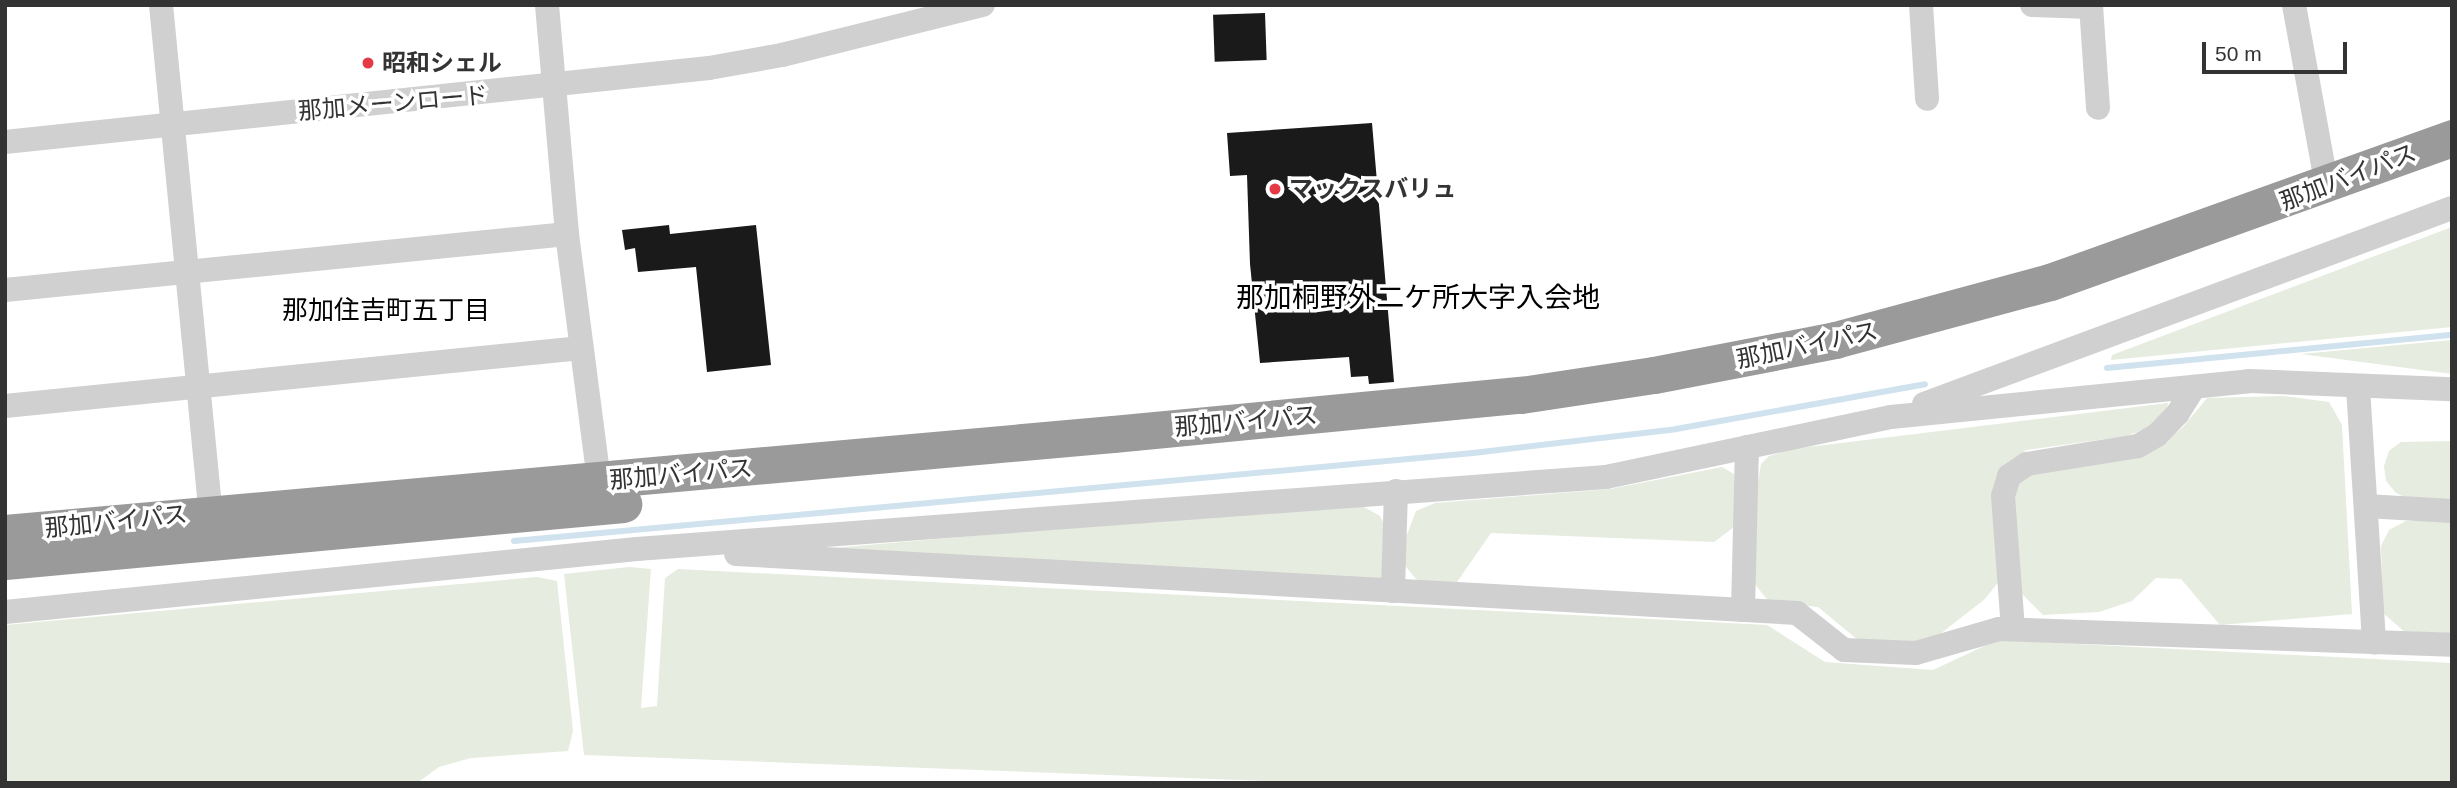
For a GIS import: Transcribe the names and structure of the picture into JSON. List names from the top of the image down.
{
  "streets": {
    "highway": ["那加バイパス"],
    "street": ["那加メーンロード"]
  },
  "districts": ["那加桐野外二ケ所大字入会地", "那加住吉町五丁目"],
  "places": ["昭和シェル", "マックスバリュ"],
  "scale_bar": "50 m"
}
